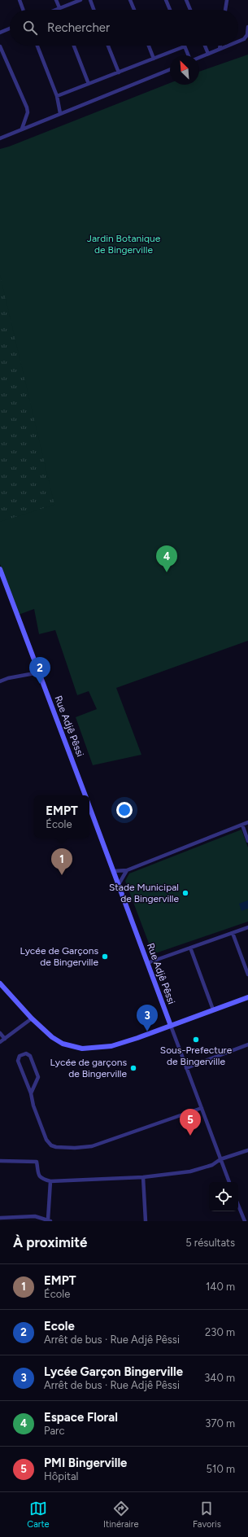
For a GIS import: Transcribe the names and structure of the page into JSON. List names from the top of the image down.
{
  "streets": {
    "street": ["Rue Adjê Pêssi"]
  },
  "parks": ["Jardin Botanique de Bingerville"],
  "places": [
    "Stade Municipal de Bingerville",
    "Lycée de Garçons de Bingerville",
    "Sous-Prefecture de Bingerville",
    "Lycée de garçons de Bingerville"
  ],
  "north": "top left",
  "page": {
    "search": "Rechercher",
    "pins": [
      "4",
      "2",
      "1",
      "3",
      "5"
    ],
    "popup": ["EMPT", "École"],
    "heading": ["À proximité", "5 résultats"],
    "list": [
      {
        "mark": "1",
        "name": "EMPT",
        "note": "École",
        "value": "140 m"
      },
      {
        "mark": "2",
        "name": "Ecole",
        "note": "Arrêt de bus · Rue Adjê Pêssi",
        "value": "230 m"
      },
      {
        "mark": "3",
        "name": "Lycée Garçon Bingerville",
        "note": "Arrêt de bus · Rue Adjê Pêssi",
        "value": "340 m"
      },
      {
        "mark": "4",
        "name": "Espace Floral",
        "note": "Parc",
        "value": "370 m"
      },
      {
        "mark": "5",
        "name": "PMI Bingerville",
        "note": "Hôpital",
        "value": "510 m"
      }
    ],
    "nav": ["Carte", "Itinéraire", "Favoris"]
  }
}
